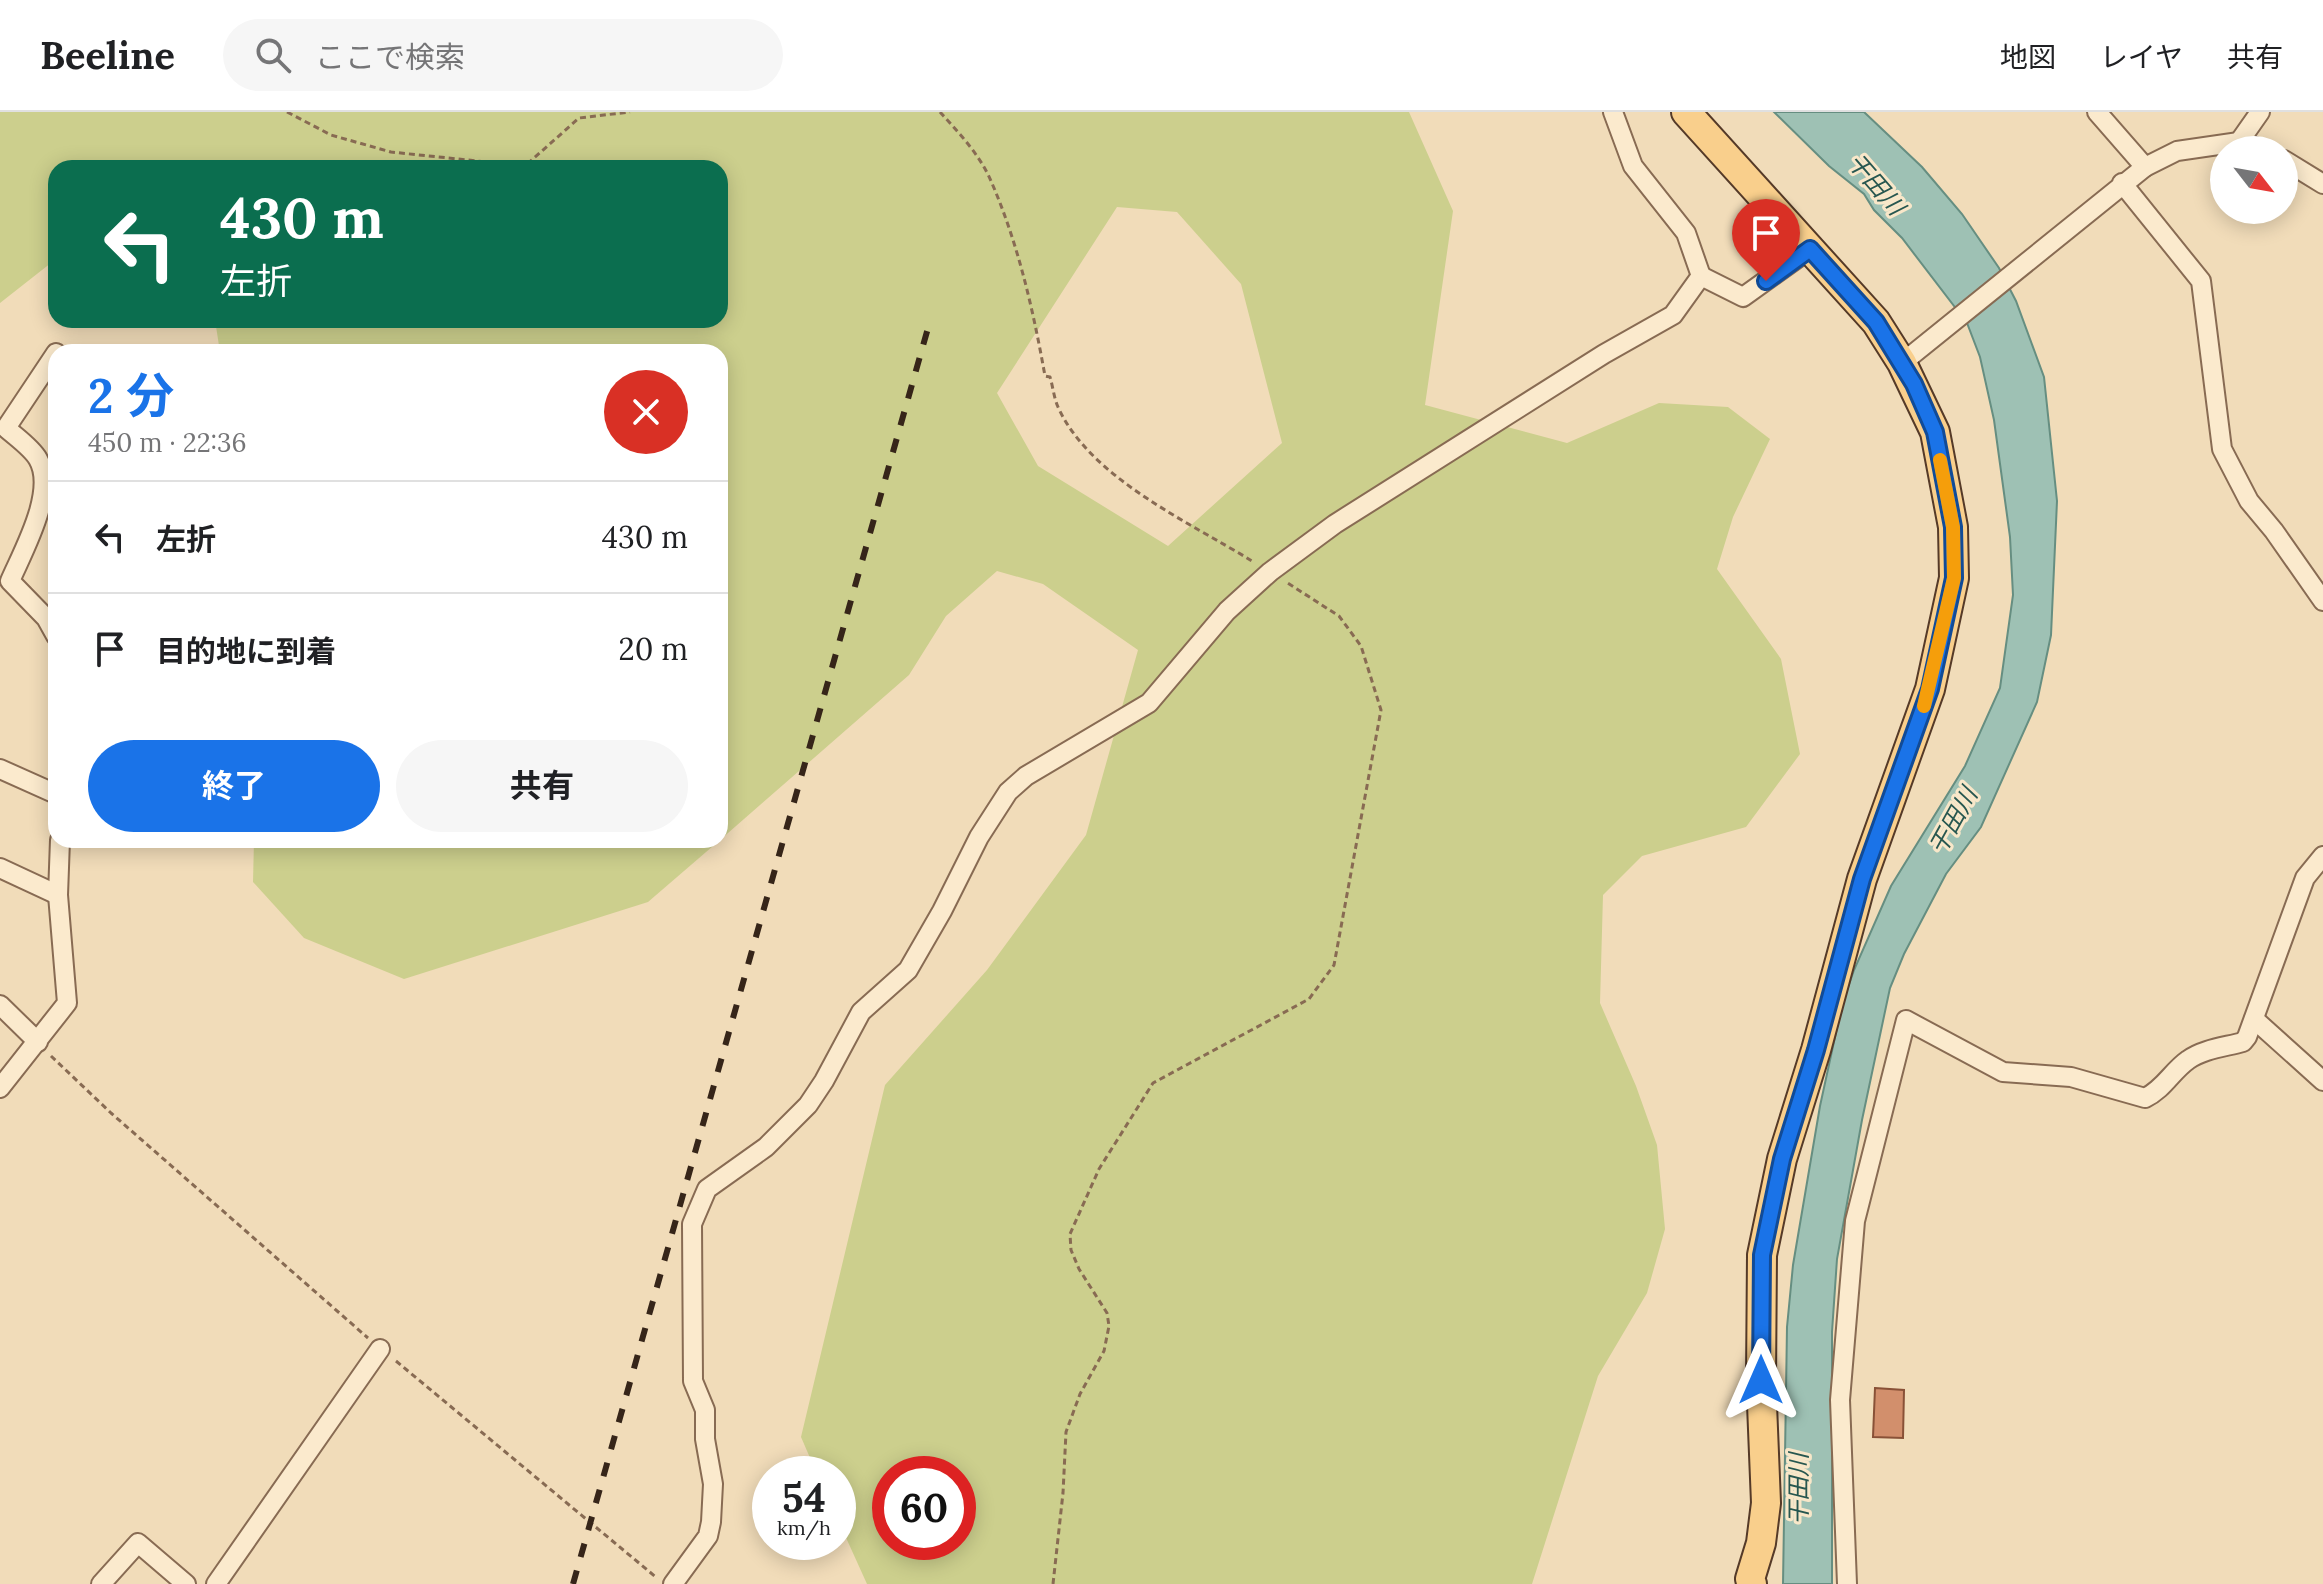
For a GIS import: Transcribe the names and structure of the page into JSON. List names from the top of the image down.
{
  "water": ["干田川"],
  "north": "bottom right",
  "page": {
    "header": "Beeline",
    "search": "ここで検索",
    "nav": ["地図", "レイヤ", "共有"],
    "turn": ["430 m", "左折"],
    "heading": ["2 分", "450 m · 22:36"],
    "list": [
      {
        "name": "左折",
        "value": "430 m"
      },
      {
        "name": "目的地に到着",
        "value": "20 m"
      }
    ],
    "buttons": ["終了", "共有"],
    "speed": "54 km/h",
    "limit": "60"
  }
}
